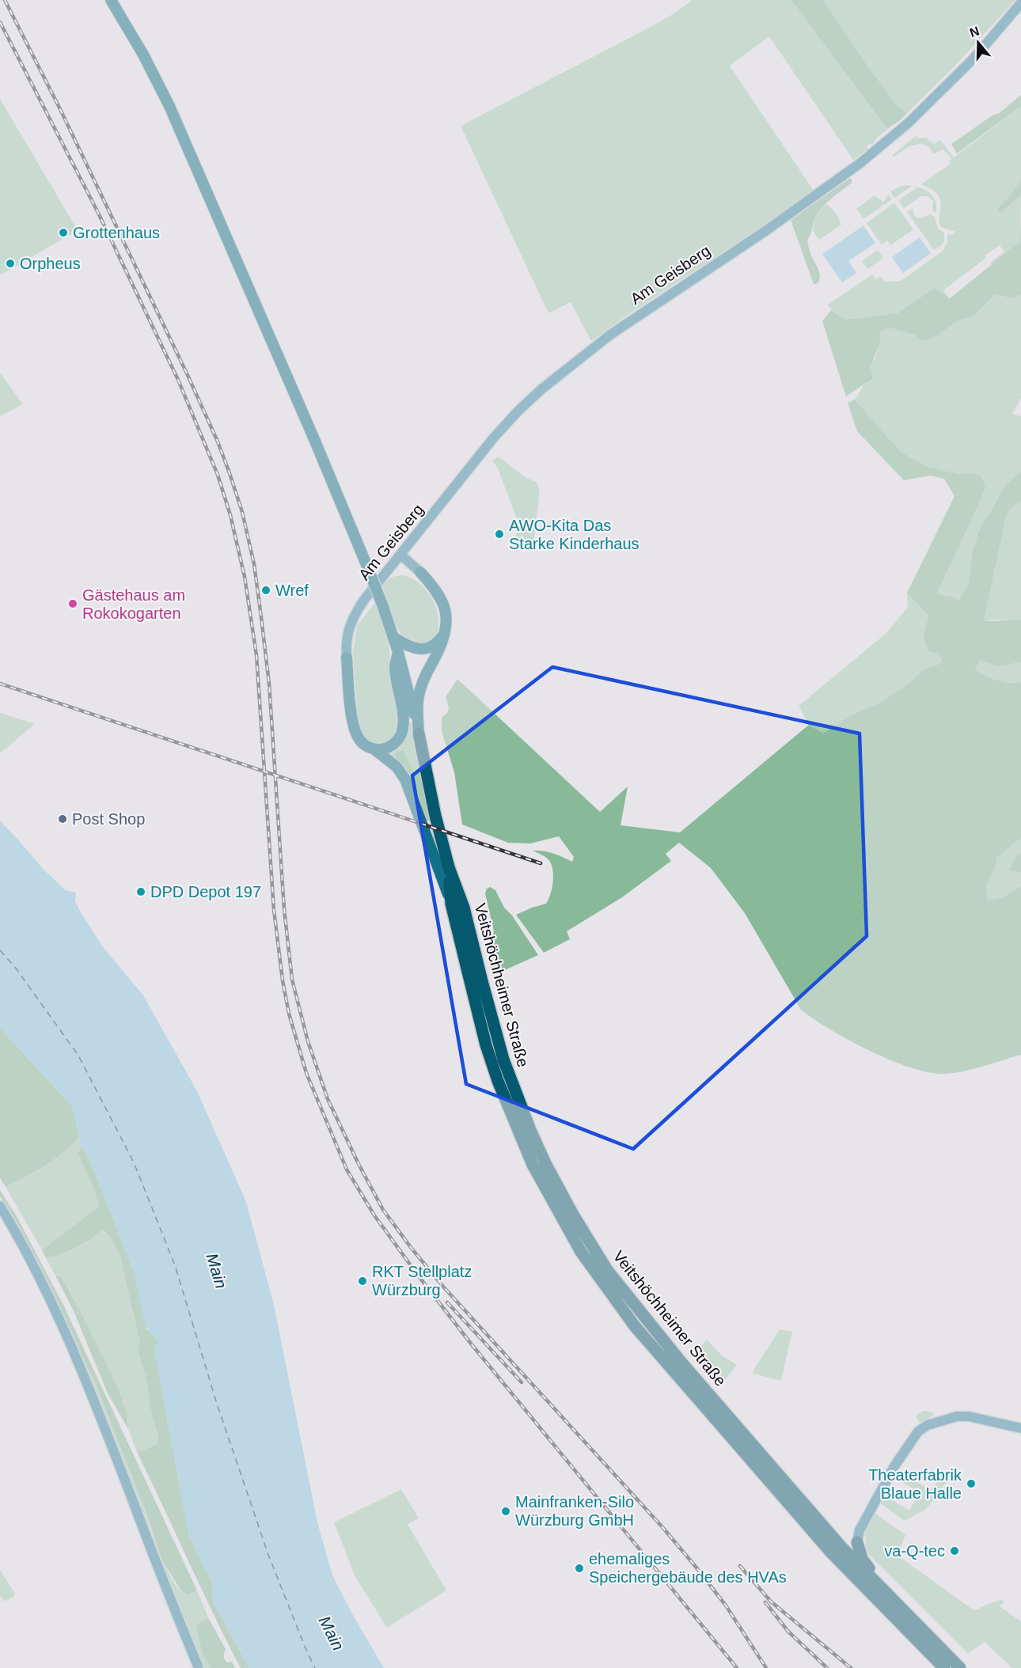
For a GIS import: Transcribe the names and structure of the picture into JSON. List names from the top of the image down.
{
  "streets": {
    "highway": ["Veitshöchheimer Straße"],
    "street": ["Am Geisberg"]
  },
  "water": ["Main"],
  "places": [
    "Grottenhaus",
    "Orpheus",
    "AWO-Kita Das Starke Kinderhaus",
    "Wref",
    "Gästehaus am Rokokogarten",
    "Post Shop",
    "DPD Depot 197",
    "RKT Stellplatz Würzburg",
    "Theaterfabrik Blaue Halle",
    "Mainfranken-Silo Würzburg GmbH",
    "va-Q-tec",
    "ehemaliges Speichergebäude des HVAs"
  ],
  "north": "top"
}
